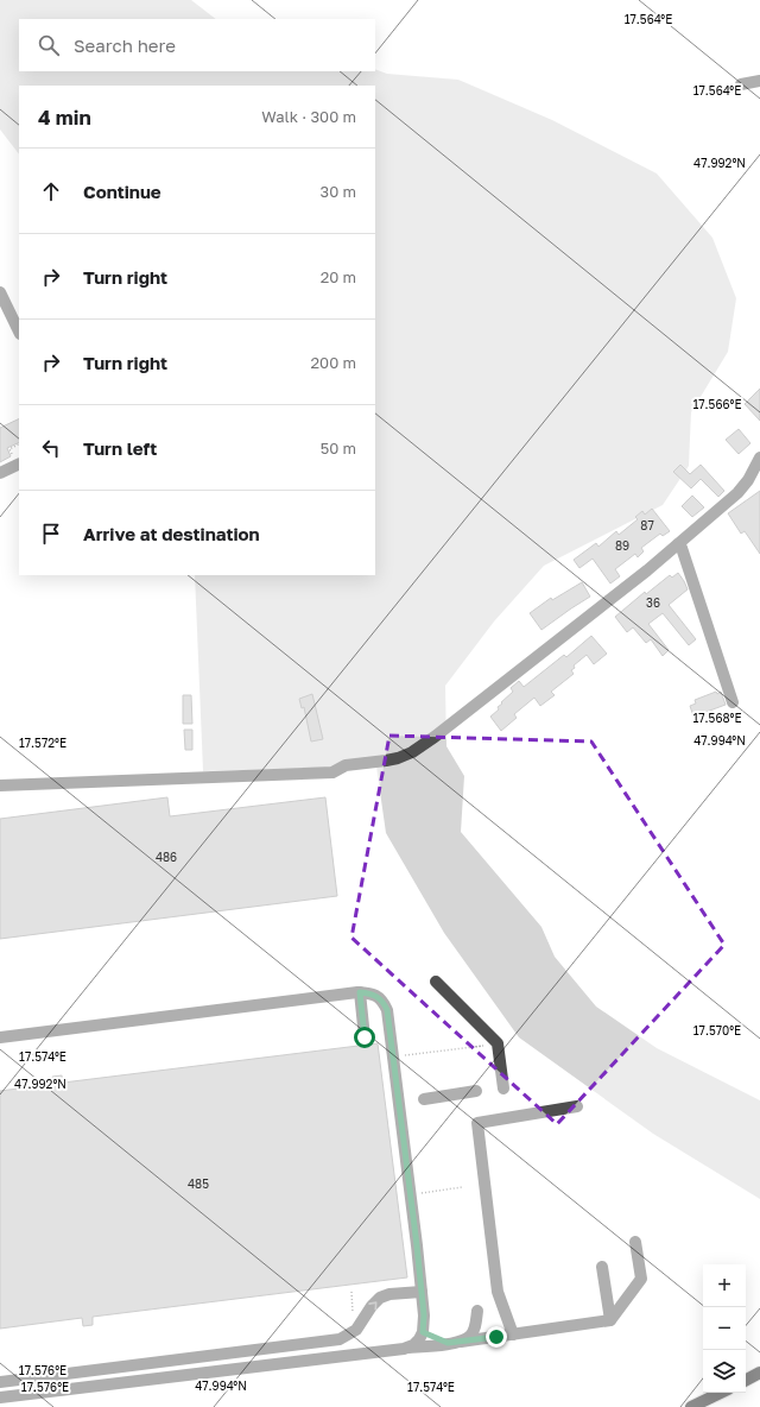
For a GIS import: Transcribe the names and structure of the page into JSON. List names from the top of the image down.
{
  "house_numbers": [
    "87",
    "89",
    "36",
    "486",
    "485"
  ],
  "page": {
    "search": "Search here",
    "heading": ["4 min", "Walk · 300 m"],
    "list": [
      ["Continue", "30 m"],
      ["Turn right", "20 m"],
      ["Turn right", "200 m"],
      ["Turn left", "50 m"],
      "Arrive at destination"
    ],
    "map_buttons": ["+", "−"]
  },
  "coordinates": [
    "17.564°E",
    "47.992°N",
    "17.566°E",
    "17.568°E",
    "47.994°N",
    "17.572°E",
    "17.570°E",
    "17.574°E",
    "17.576°E"
  ]
}
